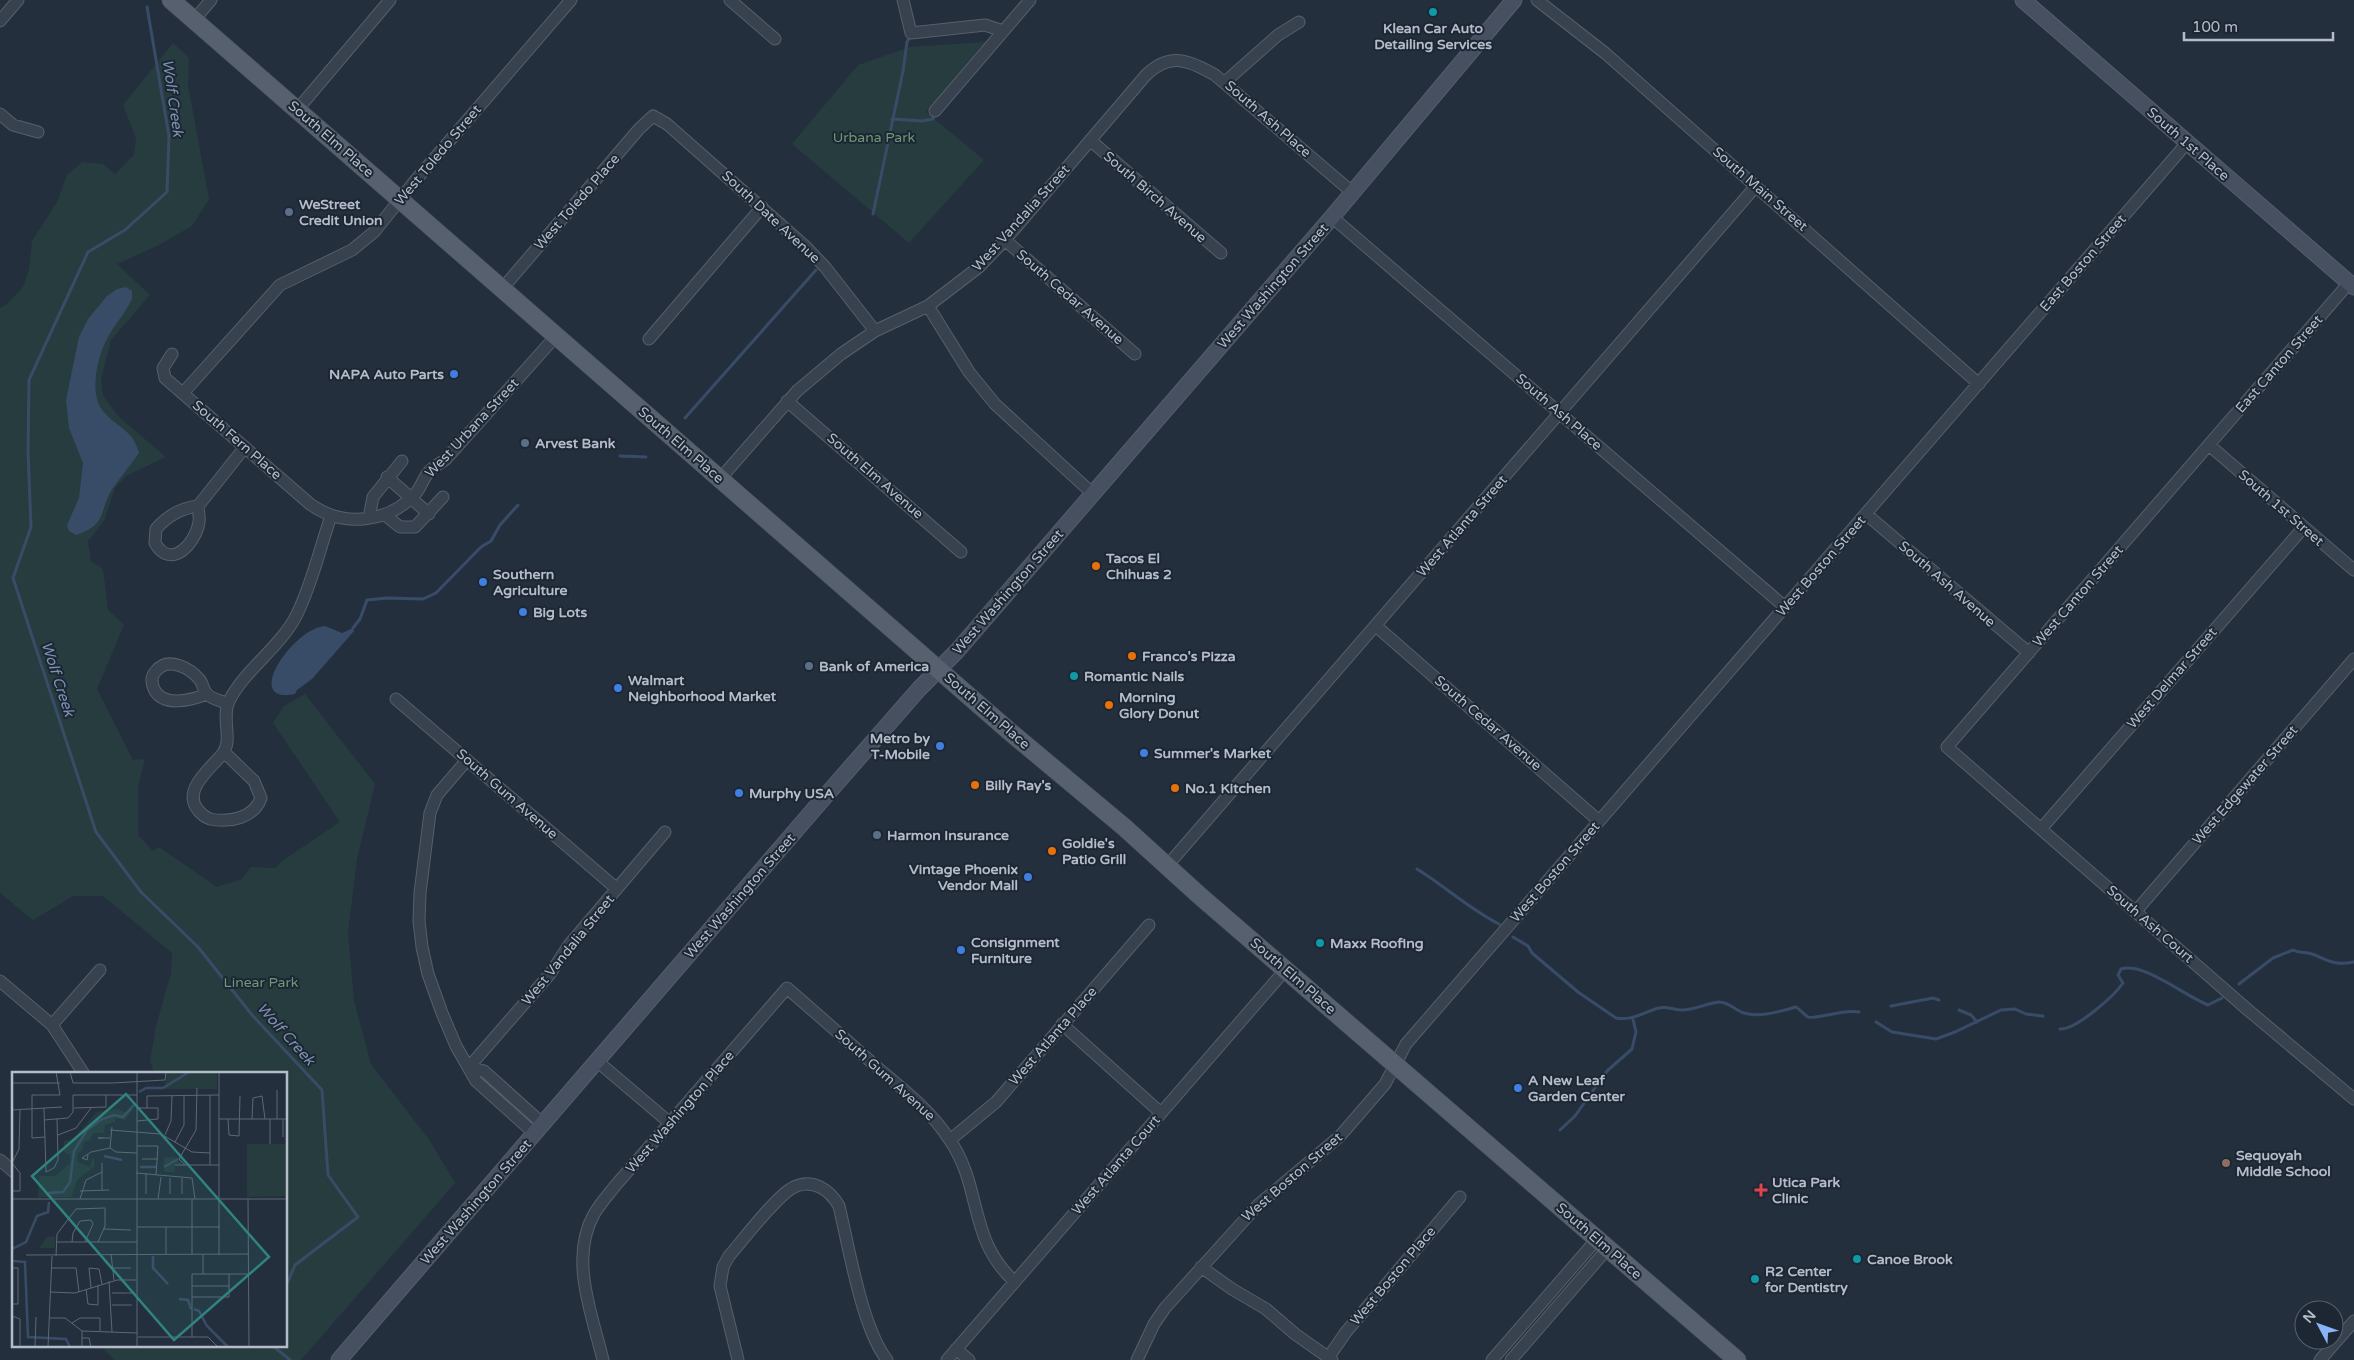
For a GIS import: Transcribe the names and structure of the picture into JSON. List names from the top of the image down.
{
  "streets": {
    "main road": ["South Elm Place", "South 1st Place", "West Washington Street"],
    "street": [
      "South Ash Place",
      "West Toledo Street",
      "South Main Street",
      "South Birch Avenue",
      "West Toledo Place",
      "South Date Avenue",
      "West Vandalia Street",
      "East Boston Street",
      "South Cedar Avenue",
      "East Canton Street",
      "West Urbana Street",
      "South Fern Place",
      "South Elm Avenue",
      "South 1st Street",
      "West Atlanta Street",
      "West Boston Street",
      "South Ash Avenue",
      "West Canton Street",
      "West Delmar Street",
      "West Edgewater Street",
      "South Gum Avenue",
      "South Ash Court",
      "West Atlanta Place",
      "West Washington Place",
      "West Atlanta Court",
      "West Boston Place"
    ]
  },
  "crossings": [
    ["South Ash Place", "West Vandalia Street"],
    ["South Ash Place", "West Washington Street"],
    ["South Ash Place", "West Atlanta Street"],
    ["South Ash Place", "West Boston Street"],
    ["South Elm Place", "West Toledo Street"],
    ["South Elm Place", "West Toledo Place"],
    ["South Elm Place", "West Vandalia Street"],
    ["South Elm Place", "West Washington Street"],
    ["South Elm Place", "West Urbana Street"],
    ["South Elm Place", "West Atlanta Street"],
    ["South Elm Place", "West Boston Street"],
    ["South Elm Place", "West Atlanta Court"],
    ["South 1st Place", "East Boston Street"],
    ["South 1st Place", "East Canton Street"],
    ["West Toledo Street", "South Fern Place"],
    ["South Main Street", "East Boston Street"],
    ["South Main Street", "West Atlanta Street"],
    ["South Main Street", "West Boston Street"],
    ["South Birch Avenue", "West Vandalia Street"],
    ["West Toledo Place", "South Date Avenue"],
    ["South Date Avenue", "West Vandalia Street"],
    ["West Vandalia Street", "South Cedar Avenue"],
    ["West Vandalia Street", "South Elm Avenue"],
    ["West Vandalia Street", "South Gum Avenue"],
    ["East Boston Street", "West Boston Street"],
    ["South Cedar Avenue", "West Atlanta Street"],
    ["South Cedar Avenue", "West Boston Street"],
    ["East Canton Street", "South 1st Street"],
    ["East Canton Street", "West Canton Street"],
    ["West Urbana Street", "South Fern Place"],
    ["South 1st Street", "West Canton Street"],
    ["South 1st Street", "West Delmar Street"],
    ["West Boston Street", "South Ash Avenue"],
    ["South Ash Avenue", "West Canton Street"],
    ["West Canton Street", "South Ash Court"],
    ["West Delmar Street", "South Ash Court"],
    ["West Edgewater Street", "South Ash Court"],
    ["South Gum Avenue", "West Atlanta Place"],
    ["South Gum Avenue", "West Washington Place"],
    ["South Gum Avenue", "West Atlanta Court"]
  ],
  "water": ["Wolf Creek"],
  "parks": ["Urbana Park", "Linear Park"],
  "places": {
    "other": [
      "Klean Car Auto Detailing Services",
      "WeStreet Credit Union",
      "NAPA Auto Parts",
      "Arvest Bank",
      "Tacos El Chihuas 2",
      "Southern Agriculture",
      "Big Lots",
      "Franco's Pizza",
      "Bank of America",
      "Romantic Nails",
      "Walmart Neighborhood Market",
      "Morning Glory Donut",
      "Metro by T-Mobile",
      "Summer's Market",
      "Billy Ray's",
      "No.1 Kitchen",
      "Murphy USA",
      "Harmon Insurance",
      "Goldie's Patio Grill",
      "Vintage Phoenix Vendor Mall",
      "Maxx Roofing",
      "Consignment Furniture",
      "A New Leaf Garden Center",
      "Sequoyah Middle School",
      "Canoe Brook",
      "R2 Center for Dentistry"
    ],
    "health": ["Utica Park Clinic"]
  },
  "scale_bar": "100 m",
  "north": "top left"
}
